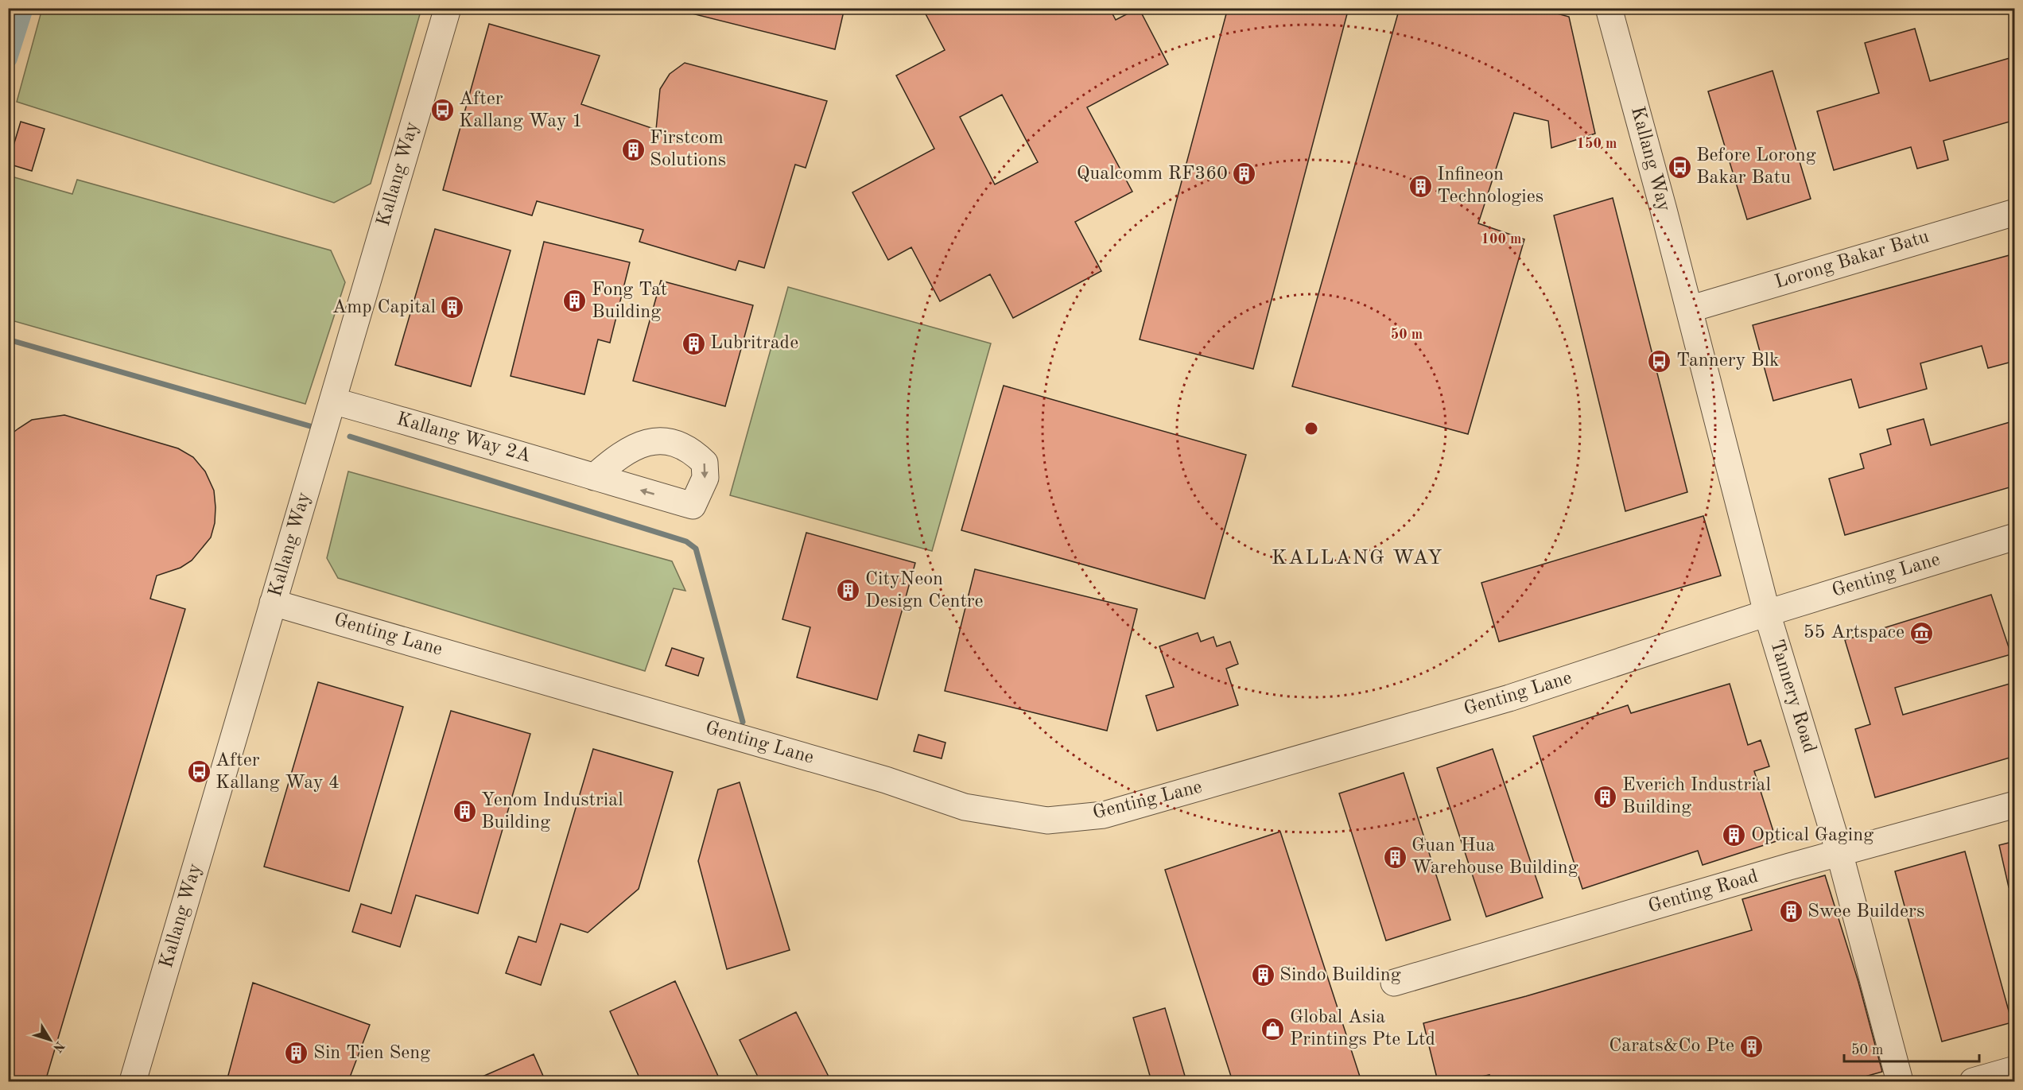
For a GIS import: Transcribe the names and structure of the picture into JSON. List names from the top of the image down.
{
  "streets": {
    "street": [
      "Kallang Way",
      "Lorong Bakar Batu",
      "Kallang Way 2A",
      "Genting Lane",
      "Tannery Road",
      "Genting Road"
    ]
  },
  "crossings": [
    ["Kallang Way", "Lorong Bakar Batu"],
    ["Kallang Way", "Kallang Way 2A"],
    ["Kallang Way", "Genting Lane"],
    ["Kallang Way", "Tannery Road"],
    ["Lorong Bakar Batu", "Tannery Road"],
    ["Genting Lane", "Tannery Road"],
    ["Tannery Road", "Genting Road"]
  ],
  "districts": ["KALLANG WAY"],
  "places": {
    "bus stop": [
      "After Kallang Way 1",
      "Before Lorong Bakar Batu",
      "Tannery Blk",
      "After Kallang Way 4"
    ],
    "building": [
      "Firstcom Solutions",
      "Qualcomm RF360",
      "Infineon Technologies",
      "Fong Tat Building",
      "Amp Capital",
      "Lubritrade",
      "CityNeon Design Centre",
      "Everich Industrial Building",
      "Yenom Industrial Building",
      "Optical Gaging",
      "Guan Hua Warehouse Building",
      "Swee Builders",
      "Sindo Building",
      "Carats&Co Pte",
      "Sin Tien Seng"
    ],
    "museum": ["55 Artspace"],
    "shop": ["Global Asia Printings Pte Ltd"]
  },
  "scale_bar": "50 m",
  "north": "bottom right",
  "rings": ["150 m", "100 m", "50 m"]
}
